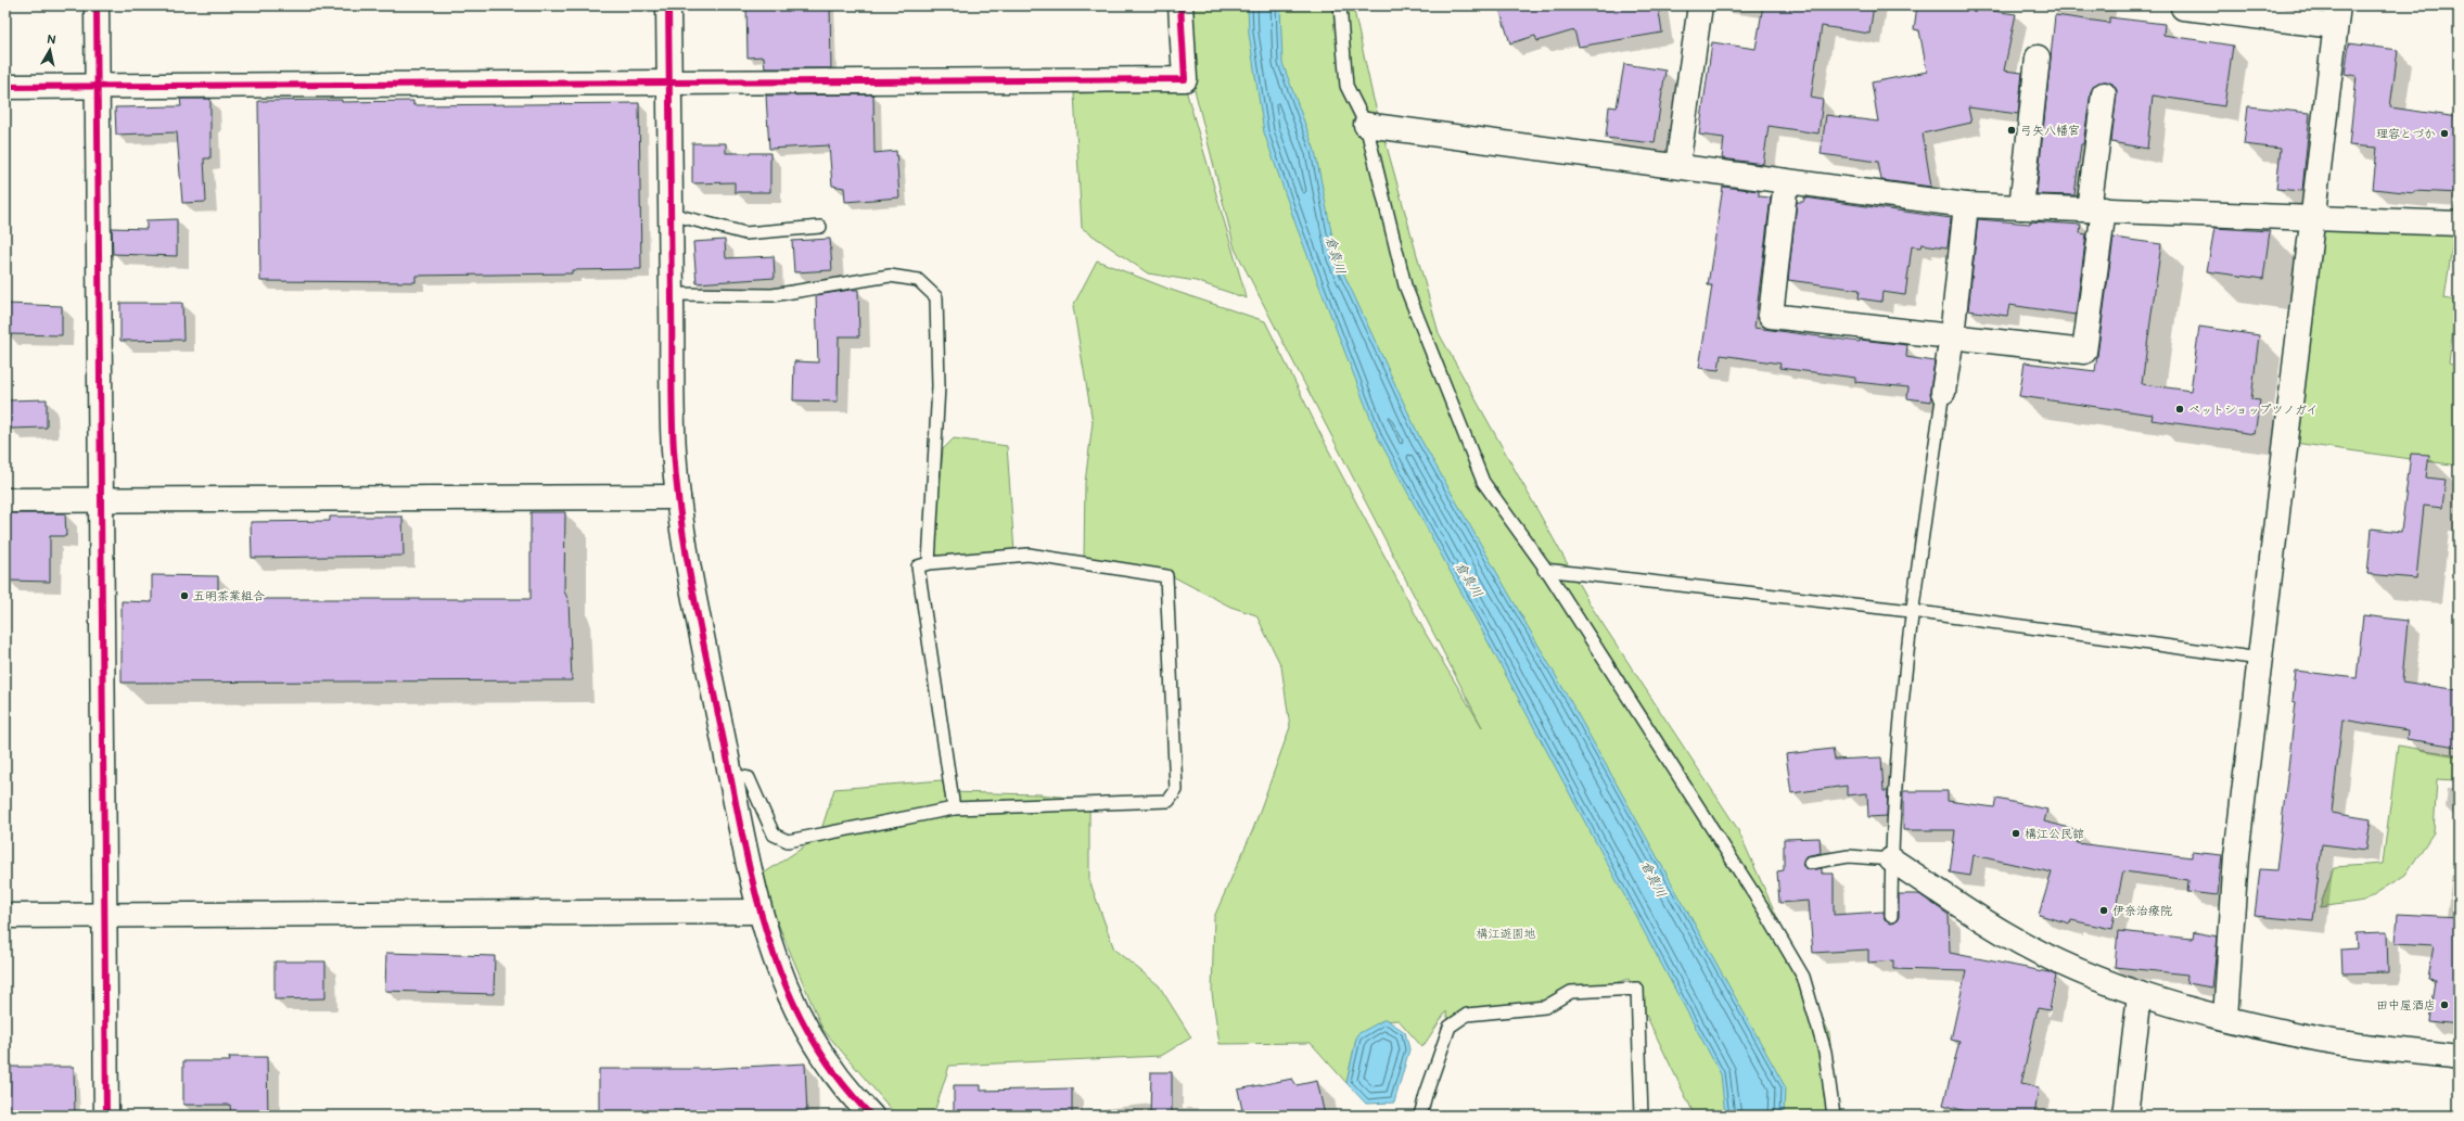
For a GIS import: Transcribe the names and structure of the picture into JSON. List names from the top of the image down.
{
  "water": ["倉真川"],
  "parks": ["構江遊園地"],
  "places": [
    "弓矢八幡宮",
    "理容とづか",
    "ペットショップツノガイ",
    "五明茶業組合",
    "構江公民舘",
    "伊奈治療院",
    "田中屋酒店"
  ],
  "north": "top"
}
